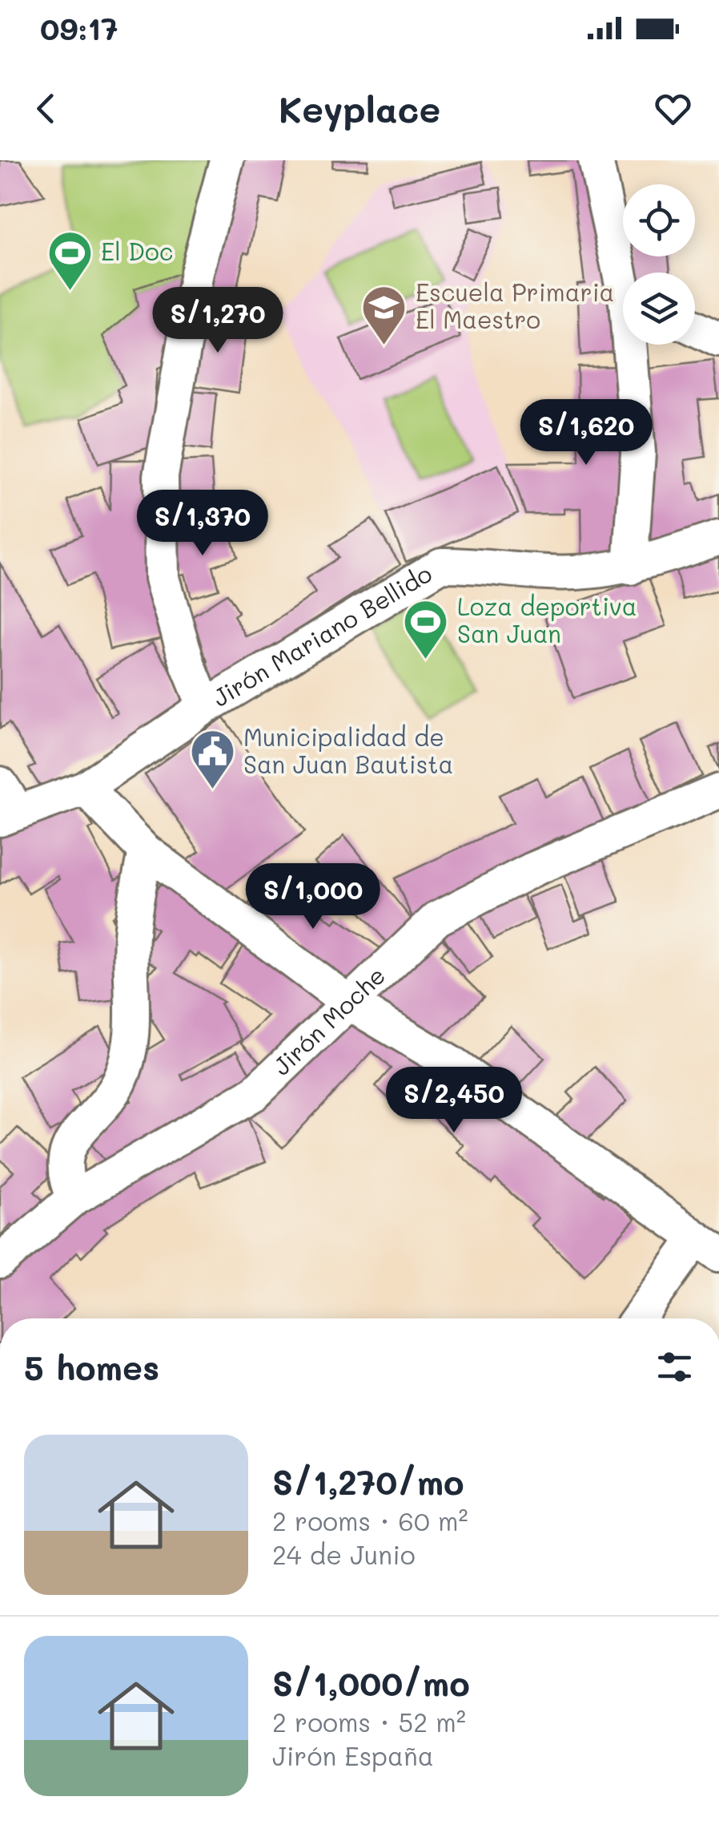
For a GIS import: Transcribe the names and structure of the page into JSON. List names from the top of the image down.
{
  "streets": {
    "street": ["Jirón Mariano Bellido", "Jirón Moche"]
  },
  "places": {
    "sports": ["El Doc", "Loza deportiva San Juan"],
    "school or university": ["Escuela Primaria El Maestro"],
    "public building": ["Municipalidad de San Juan Bautista"]
  },
  "page": {
    "status": "09:17",
    "header": "Keyplace",
    "price": [
      "S/1,270",
      "S/1,620",
      "S/1,370",
      "S/1,000",
      "S/2,450"
    ],
    "heading": "5 homes",
    "list": [
      {
        "name": "S/1,270/mo",
        "note": "2 rooms · 60 m² · 24 de Junio"
      },
      {
        "name": "S/1,000/mo",
        "note": "2 rooms · 52 m² · Jirón España"
      }
    ]
  }
}
